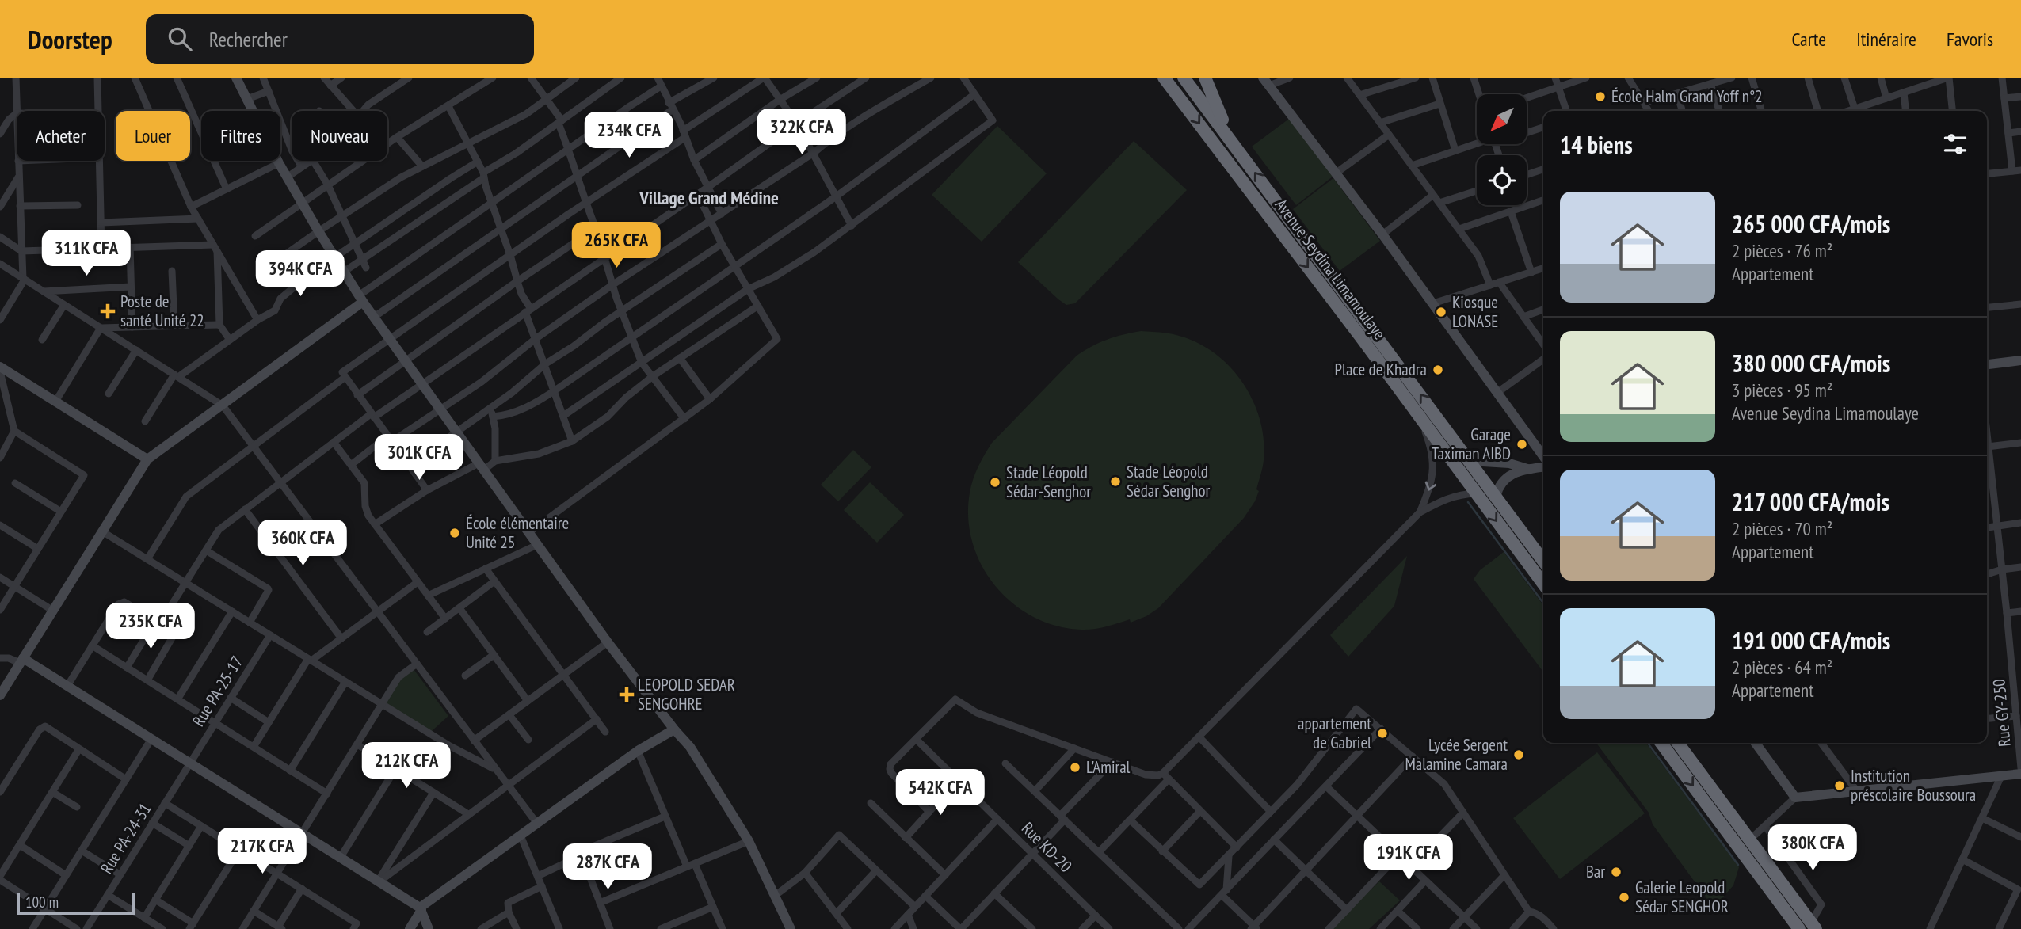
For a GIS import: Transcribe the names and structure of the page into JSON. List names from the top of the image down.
{
  "streets": {
    "highway": ["Avenue Seydina Limamoulaye"],
    "street": [
      "Rue PA-25-17",
      "Rue GY-250",
      "Rue PA-24-31",
      "Rue KD-20"
    ]
  },
  "crossings": [
    ["Rue PA-25-17", "Rue PA-24-31"]
  ],
  "districts": ["Village Grand Médine"],
  "places": {
    "other": [
      "École Halm Grand Yoff n°2",
      "Kiosque LONASE",
      "Place de Khadra",
      "Garage Taximan AIBD",
      "Stade Léopold Sédar Senghor",
      "Stade Léopold Sédar-Senghor",
      "École élémentaire Unité 25",
      "appartement de Gabriel",
      "Lycée Sergent Malamine Camara",
      "L'Amiral",
      "Institution préscolaire Boussoura",
      "Bar",
      "Galerie Leopold Sédar SENGHOR"
    ],
    "health": ["Poste de santé Unité 22", "LEOPOLD SEDAR SENGOHRE"]
  },
  "scale_bar": "100 m",
  "north": "bottom left",
  "page": {
    "header": "Doorstep",
    "search": "Rechercher",
    "nav": ["Carte", "Itinéraire", "Favoris"],
    "price": [
      "322K CFA",
      "234K CFA",
      "265K CFA",
      "311K CFA",
      "394K CFA",
      "301K CFA",
      "360K CFA",
      "235K CFA",
      "212K CFA",
      "542K CFA",
      "380K CFA",
      "217K CFA",
      "191K CFA",
      "287K CFA"
    ],
    "chip": [
      "Acheter",
      "Louer",
      "Filtres",
      "Nouveau"
    ],
    "heading": "14 biens",
    "list": [
      {
        "name": "265 000 CFA/mois",
        "note": "2 pièces · 76 m² · Appartement"
      },
      {
        "name": "380 000 CFA/mois",
        "note": "3 pièces · 95 m² · Avenue Seydina Limamoulaye"
      },
      {
        "name": "217 000 CFA/mois",
        "note": "2 pièces · 70 m² · Appartement"
      },
      {
        "name": "191 000 CFA/mois",
        "note": "2 pièces · 64 m² · Appartement"
      }
    ],
    "scale": "100 m"
  }
}
